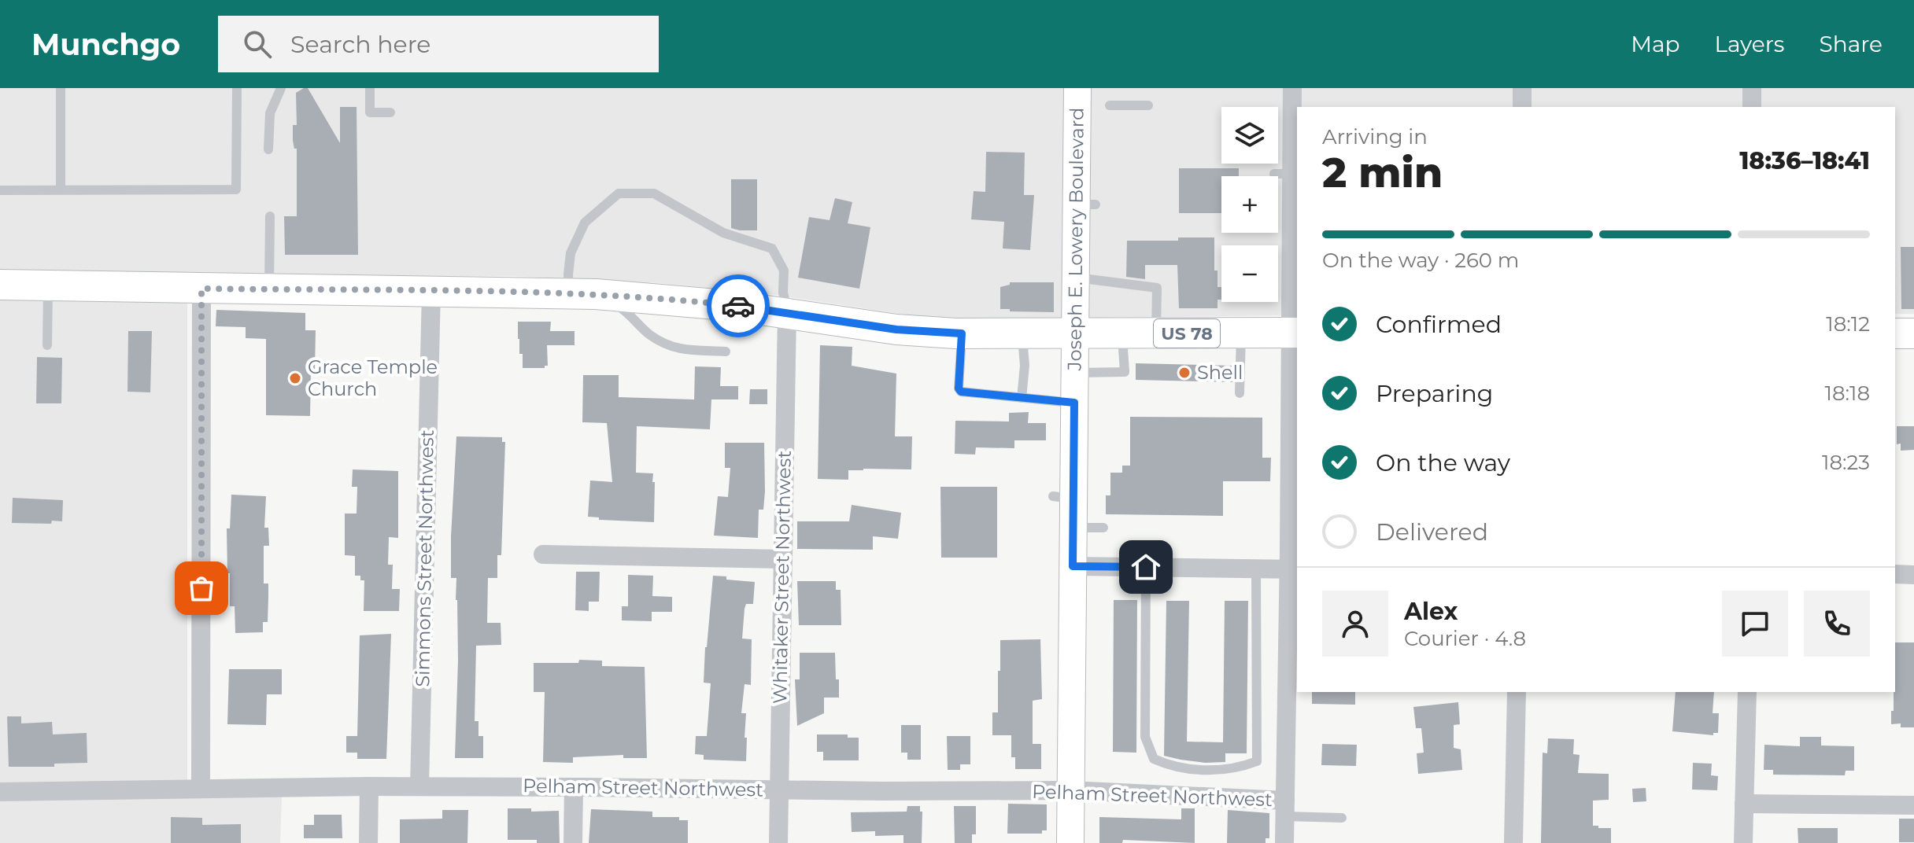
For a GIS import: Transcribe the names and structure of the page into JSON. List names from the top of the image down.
{
  "streets": {
    "main road": ["Joseph E. Lowery Boulevard", "US 78"],
    "street": ["Simmons Street Northwest", "Whitaker Street Northwest", "Pelham Street Northwest"]
  },
  "crossings": [
    ["Joseph E. Lowery Boulevard", "US 78"],
    ["Joseph E. Lowery Boulevard", "Pelham Street Northwest"],
    ["US 78", "Simmons Street Northwest"],
    ["US 78", "Whitaker Street Northwest"],
    ["Simmons Street Northwest", "Pelham Street Northwest"],
    ["Whitaker Street Northwest", "Pelham Street Northwest"]
  ],
  "places": ["Shell", "Grace Temple Church"],
  "page": {
    "header": "Munchgo",
    "search": "Search here",
    "nav": ["Map", "Layers", "Share"],
    "map_buttons": ["+", "−"],
    "heading": ["2 min", "Arriving in", "18:36–18:41"],
    "panel": ["Alex", "Courier · 4.8"],
    "bar": "On the way · 260 m",
    "list": [
      ["Confirmed", "18:12"],
      ["Preparing", "18:18"],
      ["On the way", "18:23"],
      "Delivered"
    ]
  }
}
